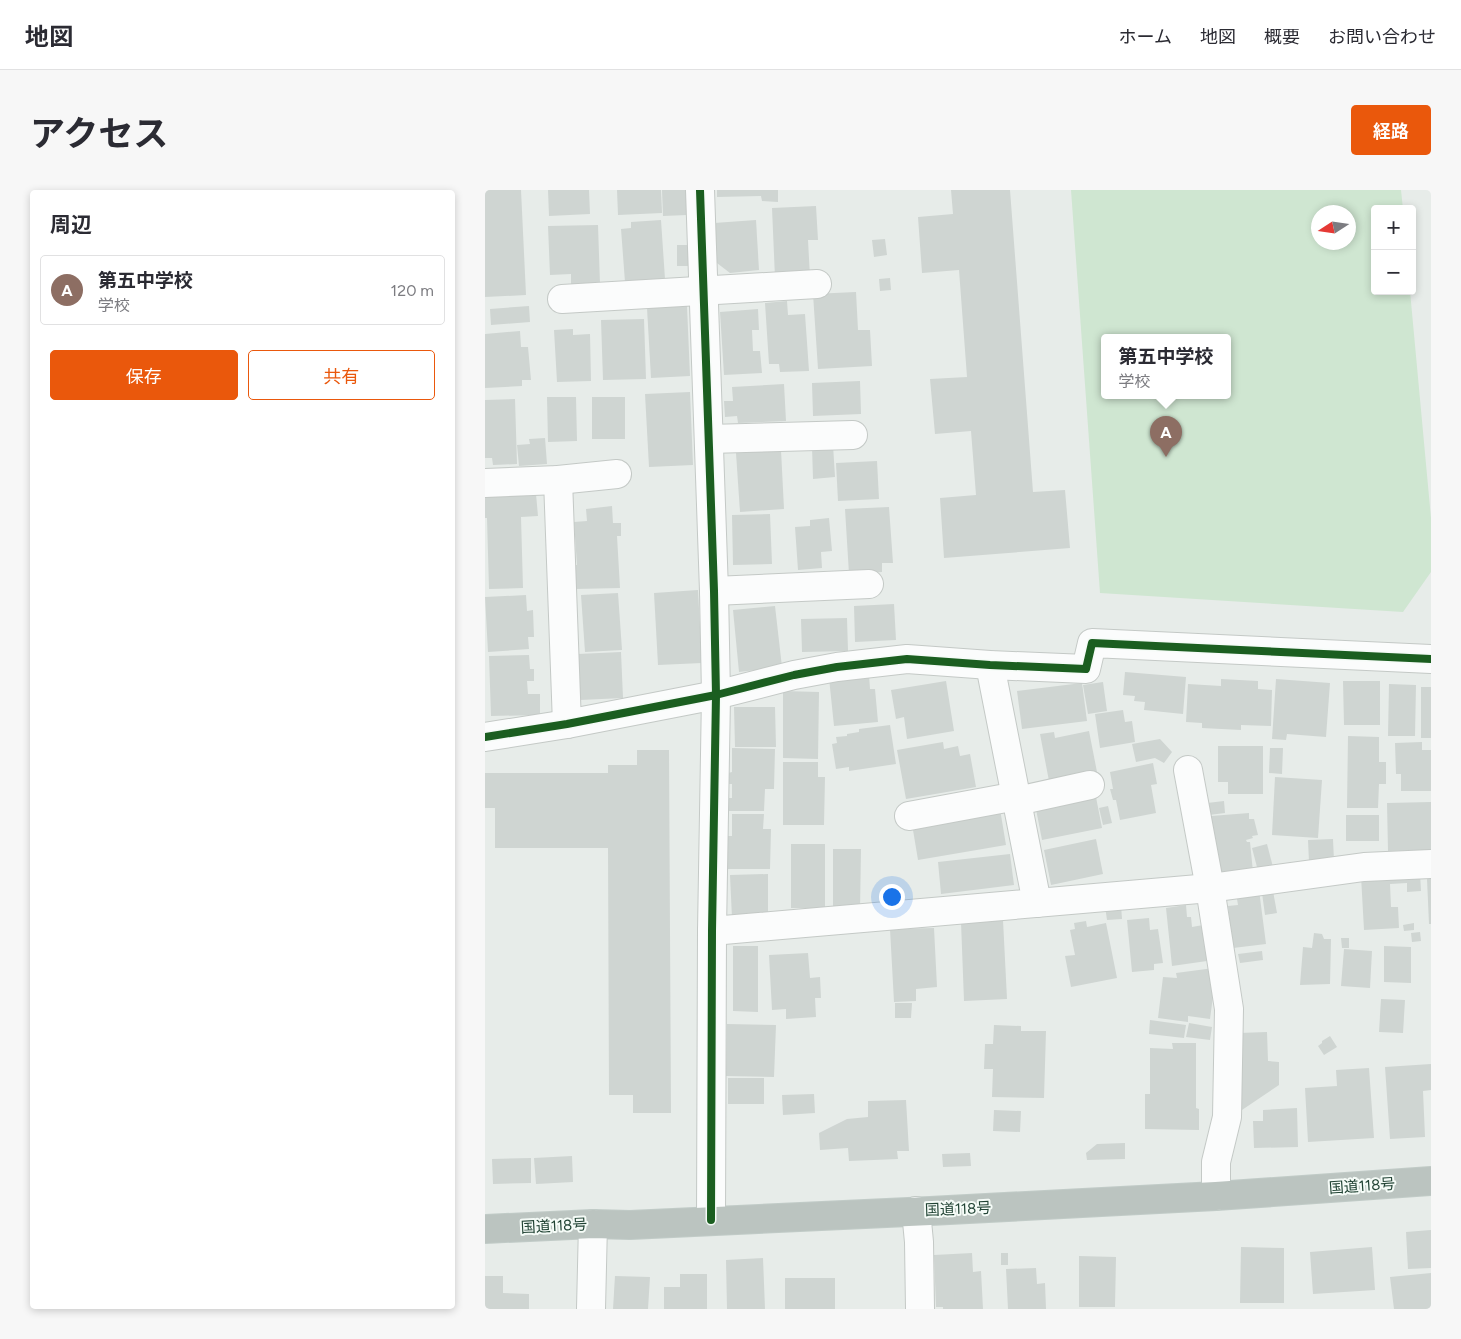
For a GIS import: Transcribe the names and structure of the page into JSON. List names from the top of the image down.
{
  "streets": {
    "highway": ["国道118号"]
  },
  "north": "left",
  "page": {
    "header": "地図",
    "nav": [
      "ホーム",
      "地図",
      "概要",
      "お問い合わせ"
    ],
    "title": "アクセス",
    "buttons": [
      "経路",
      ["保存", "共有"]
    ],
    "heading": "周辺",
    "map_buttons": ["+", "−"],
    "list": [
      {
        "mark": "A",
        "name": "第五中学校",
        "note": "学校",
        "value": "120 m"
      }
    ],
    "popup": ["第五中学校", "学校"],
    "pins": "A"
  }
}
